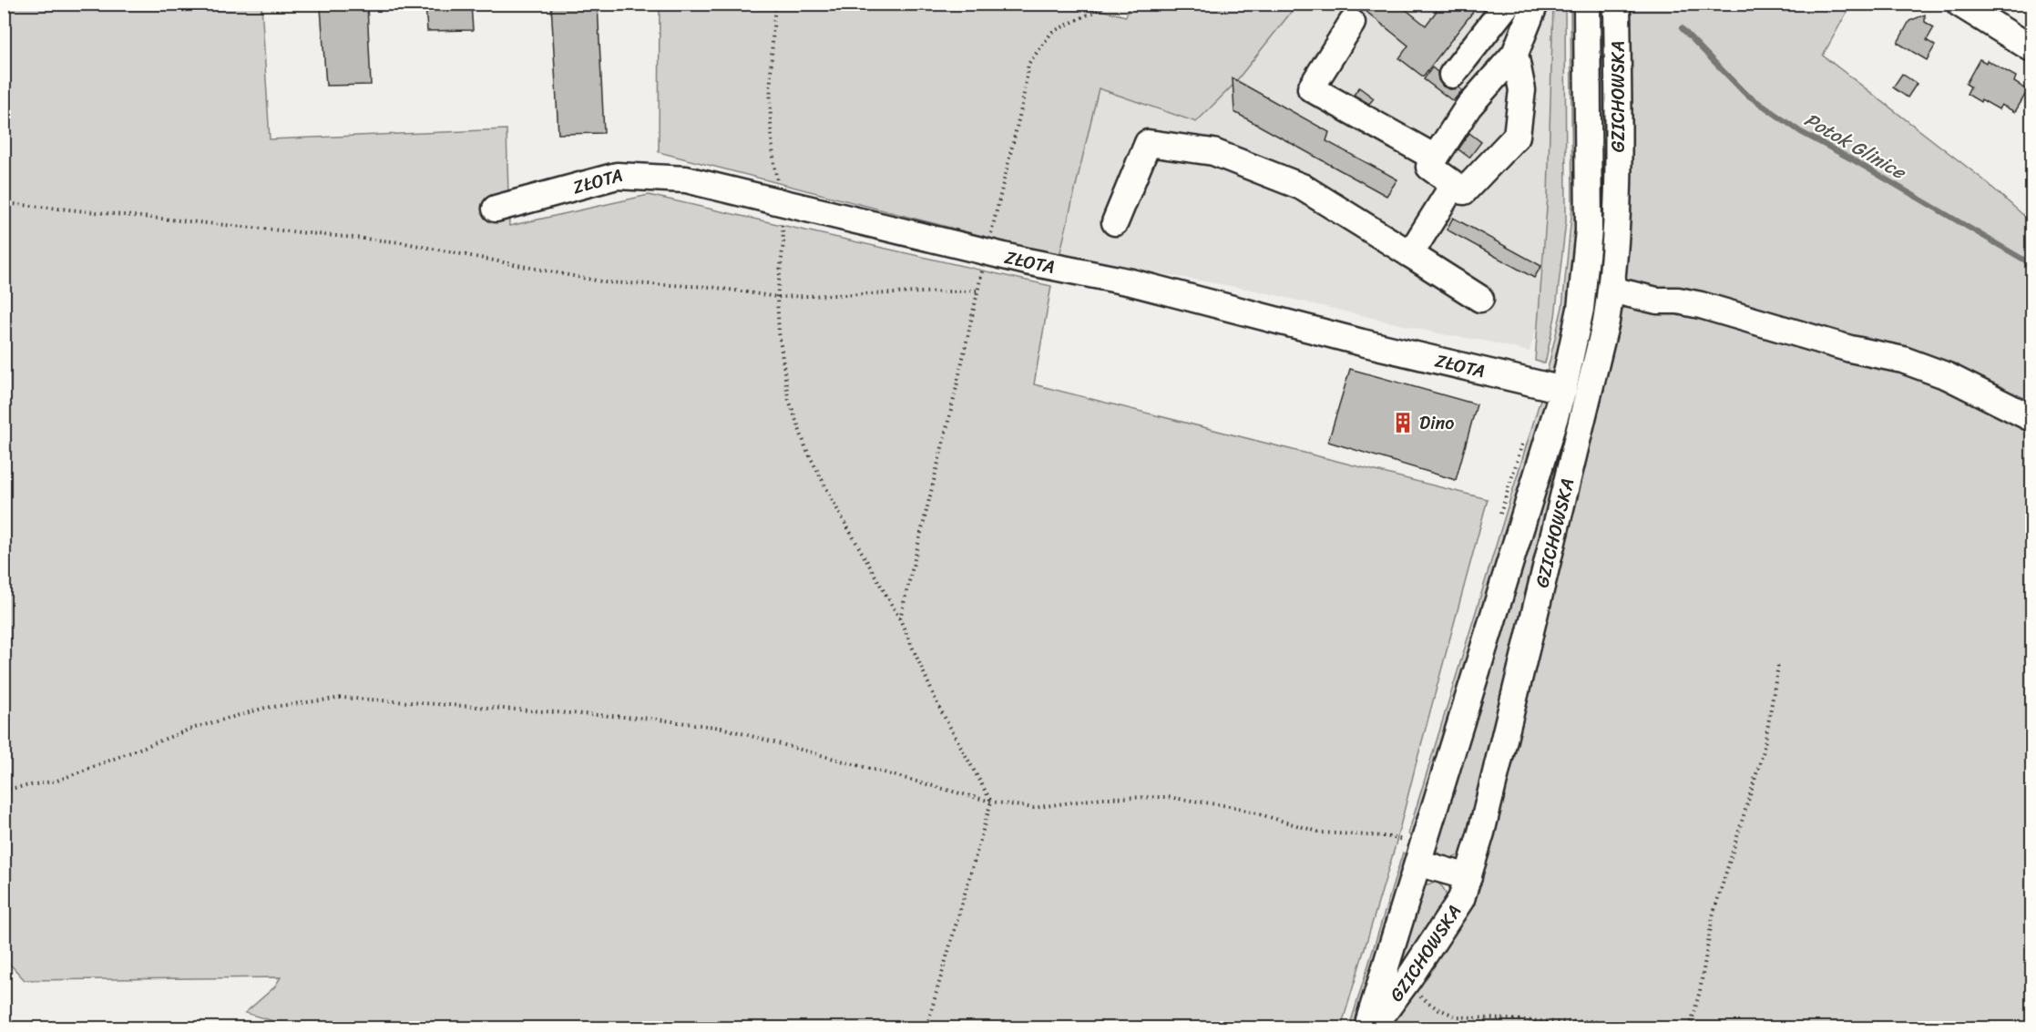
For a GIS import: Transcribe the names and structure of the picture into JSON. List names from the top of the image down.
{
  "streets": {
    "street": ["GZICHOWSKA", "ZŁOTA"]
  },
  "crossings": [
    ["GZICHOWSKA", "ZŁOTA"]
  ],
  "water": ["Potok Glinice"],
  "places": {
    "building": ["Dino"]
  }
}
